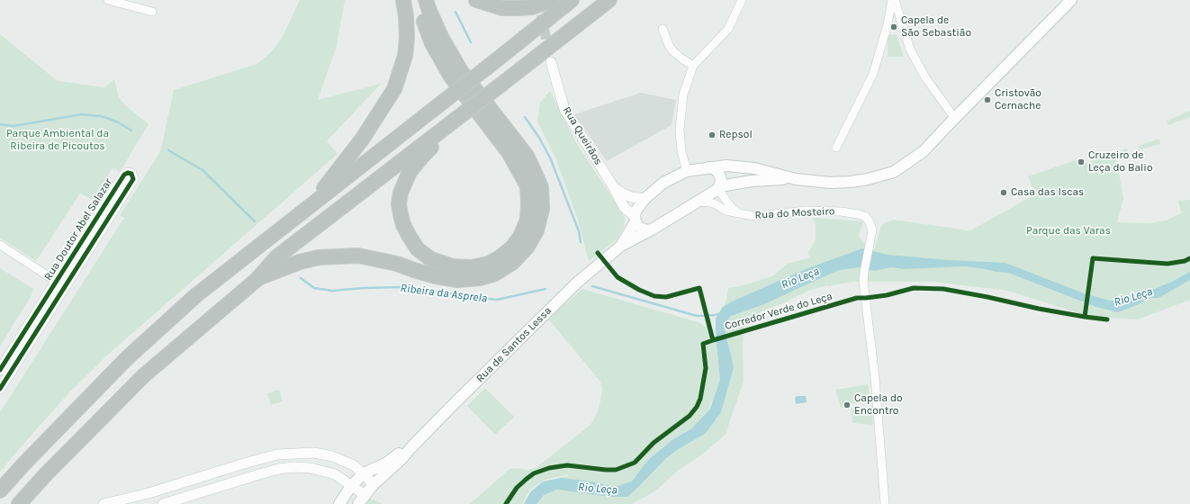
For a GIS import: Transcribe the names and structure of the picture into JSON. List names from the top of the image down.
{
  "streets": {
    "main road": ["Rua de Santos Lessa"],
    "street": ["Rua Queirãos", "Rua do Mosteiro", "Rua Doutor Abel Salazar"],
    "cycle path": ["Corredor Verde do Leça"]
  },
  "crossings": [
    ["Rua Queirãos", "Rua de Santos Lessa"],
    ["Rua do Mosteiro", "Rua de Santos Lessa"]
  ],
  "water": ["Rio Leça", "Ribeira da Asprela"],
  "parks": ["Parque Ambiental da Ribeira de Picoutos", "Parque das Varas"],
  "places": [
    "Capela de São Sebastião",
    "Cristovão Cernache",
    "Repsol",
    "Cruzeiro de Leça do Balio",
    "Casa das Iscas",
    "Capela do Encontro"
  ]
}
